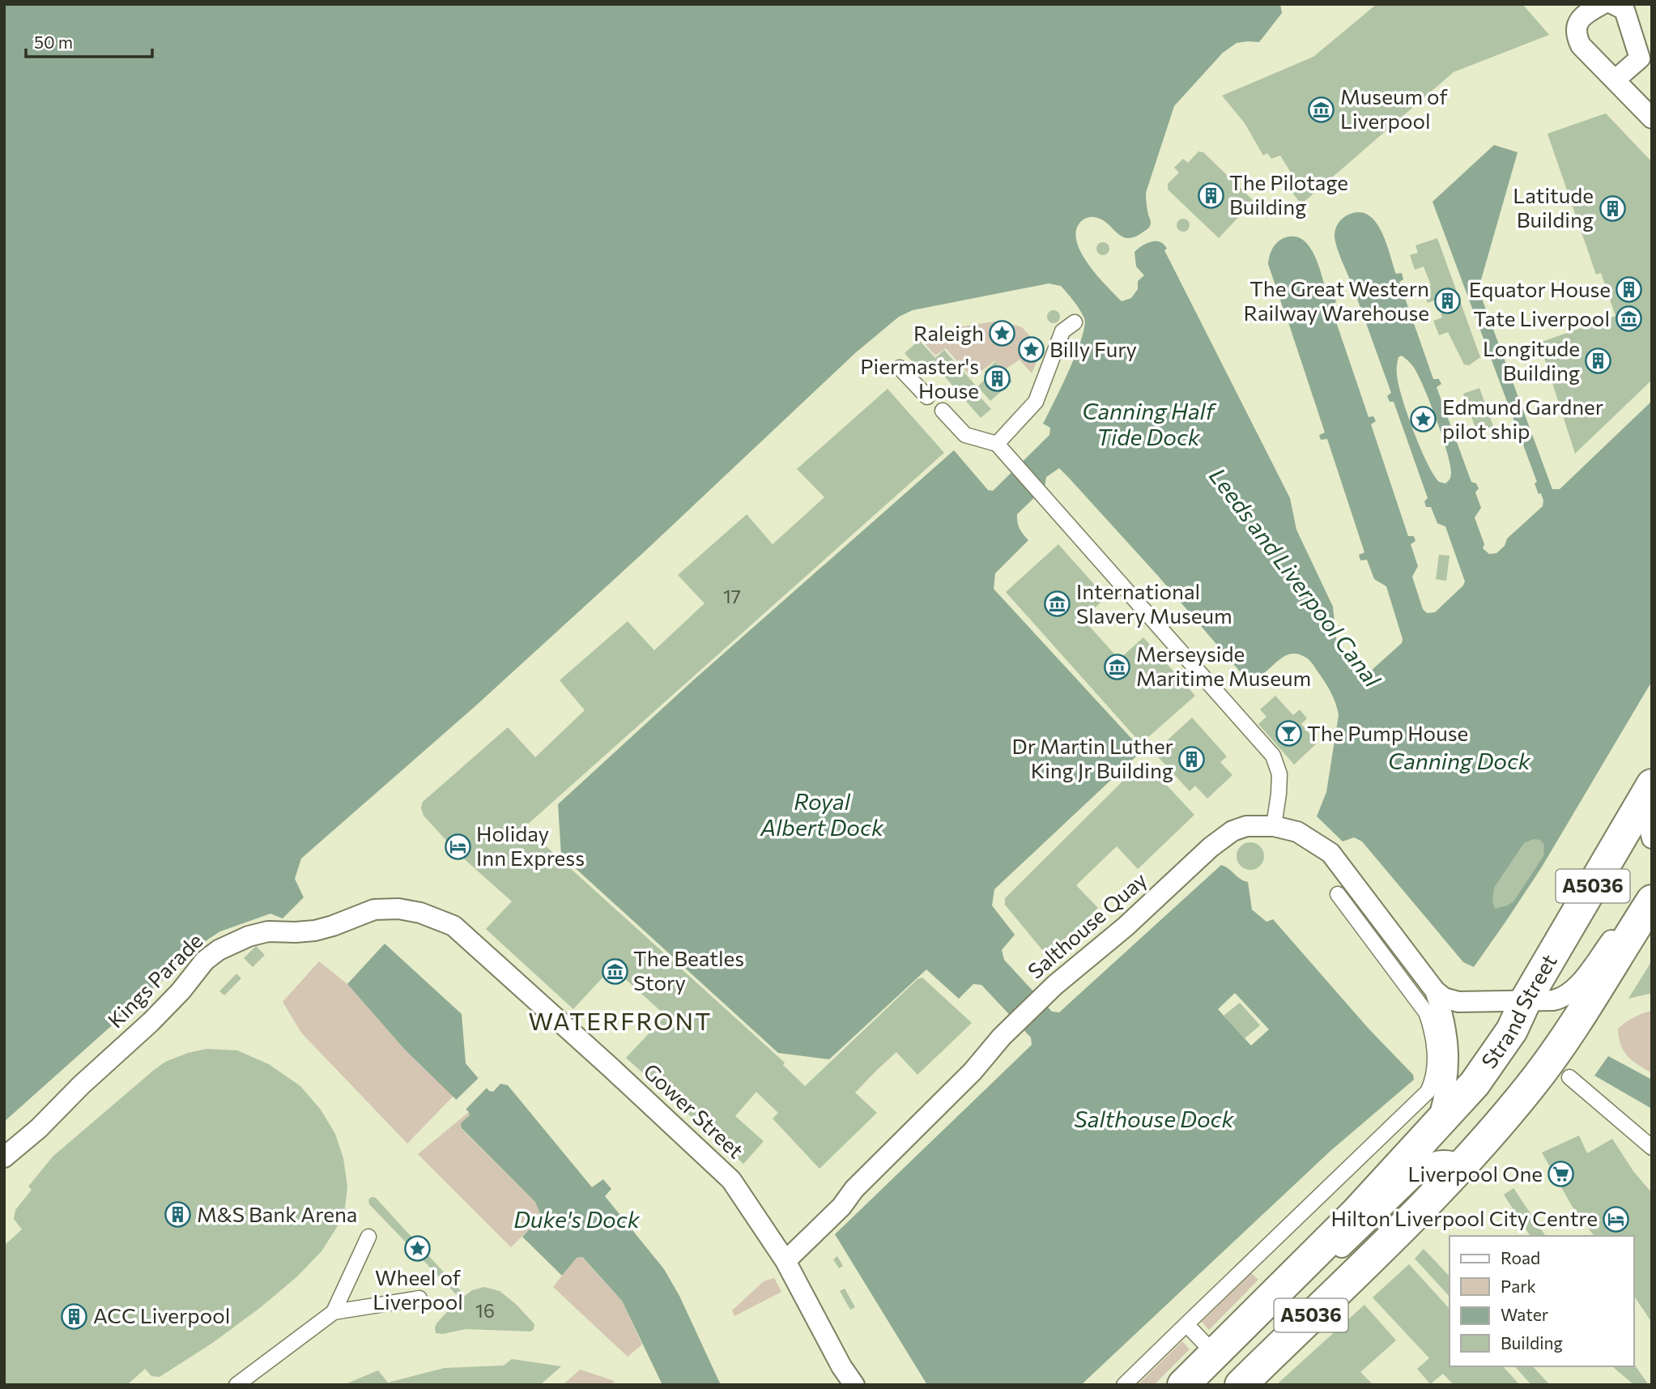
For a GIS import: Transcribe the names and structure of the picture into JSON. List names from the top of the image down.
{
  "streets": {
    "highway": ["A5036", "Strand Street"],
    "street": ["Salthouse Quay", "Kings Parade", "Gower Street"]
  },
  "crossings": [
    ["A5036", "Salthouse Quay"],
    ["A5036", "Strand Street"],
    ["Salthouse Quay", "Strand Street"],
    ["Salthouse Quay", "Gower Street"],
    ["Kings Parade", "Gower Street"]
  ],
  "districts": ["WATERFRONT"],
  "water": [
    "Canning Half Tide Dock",
    "Leeds and Liverpool Canal",
    "Canning Dock",
    "Royal Albert Dock",
    "Salthouse Dock",
    "Duke's Dock"
  ],
  "places": {
    "museum": [
      "Museum of Liverpool",
      "Tate Liverpool",
      "International Slavery Museum",
      "Merseyside Maritime Museum",
      "The Beatles Story"
    ],
    "building": [
      "The Pilotage Building",
      "Latitude Building",
      "Equator House",
      "The Great Western Railway Warehouse",
      "Longitude Building",
      "Piermaster's House",
      "Dr Martin Luther King Jr Building",
      "M&S Bank Arena",
      "ACC Liverpool"
    ],
    "place": [
      "Raleigh",
      "Billy Fury",
      "Edmund Gardner pilot ship",
      "Wheel of Liverpool"
    ],
    "bar": ["The Pump House"],
    "hotel": ["Holiday Inn Express", "Hilton Liverpool City Centre"],
    "supermarket": ["Liverpool One"]
  },
  "house_numbers": ["17", "16"],
  "legend": [
    "Road",
    "Park",
    "Water",
    "Building"
  ],
  "scale_bar": "50 m"
}
